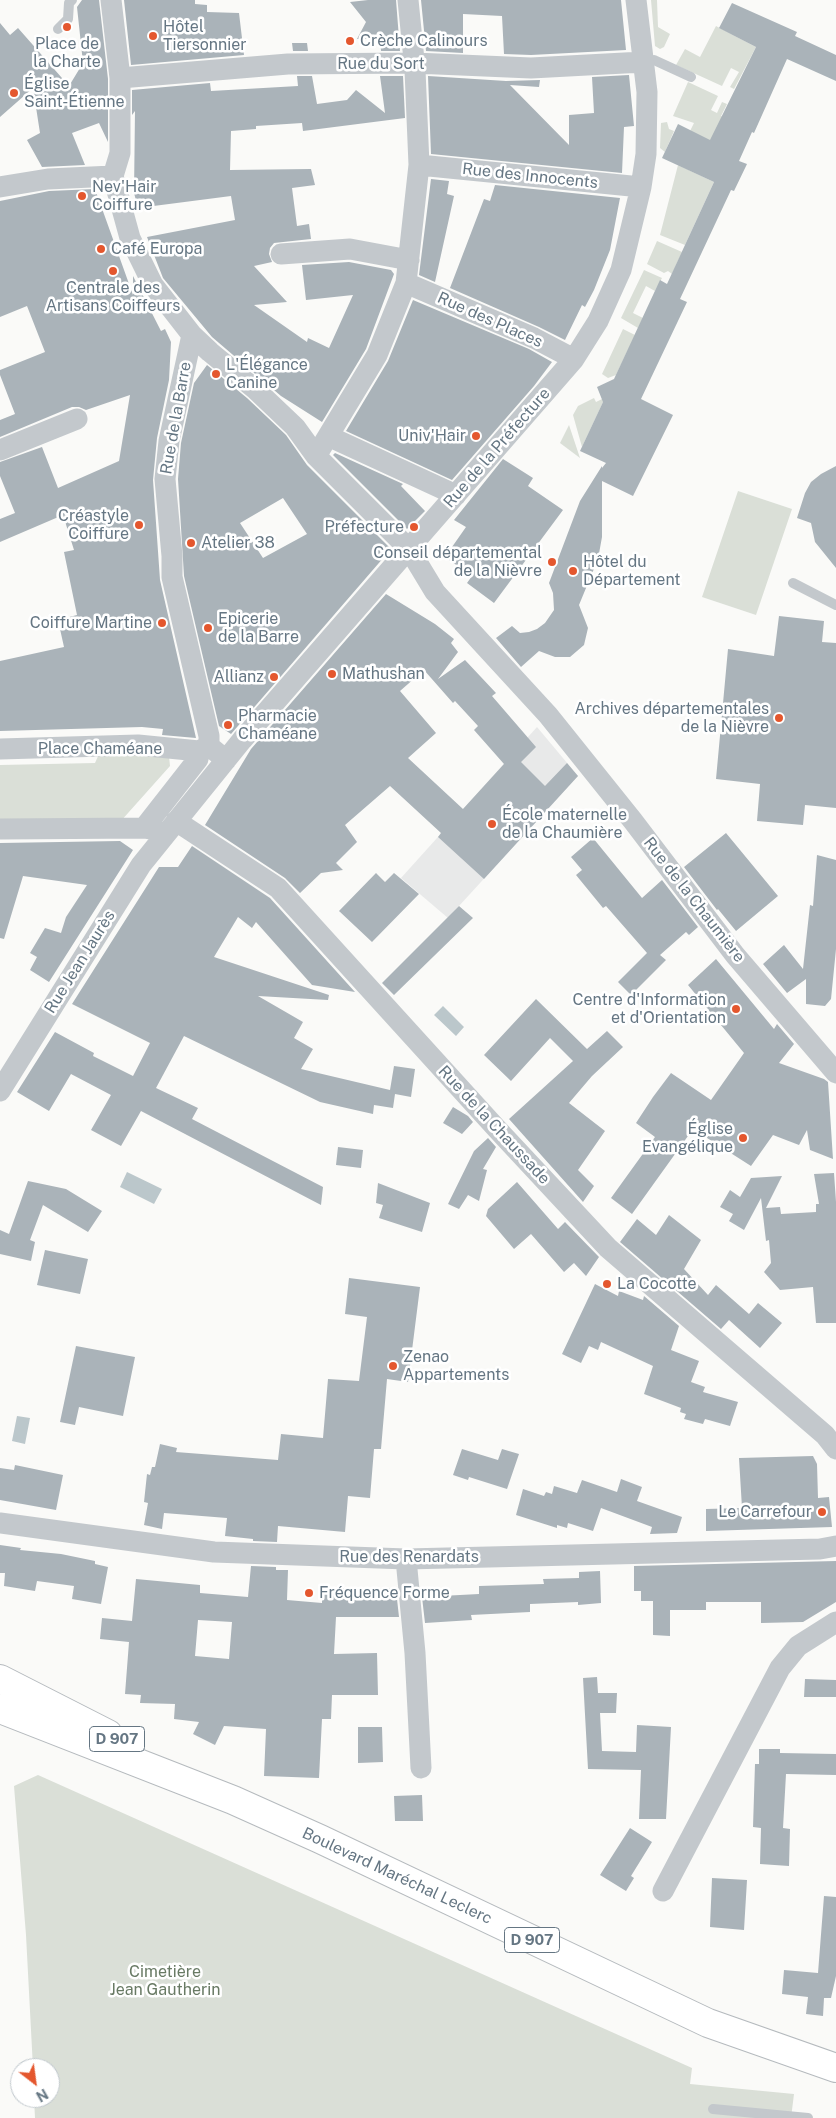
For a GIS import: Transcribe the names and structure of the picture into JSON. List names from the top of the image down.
{
  "streets": {
    "main road": ["D 907", "Boulevard Maréchal Leclerc"],
    "street": [
      "Rue du Sort",
      "Rue des Innocents",
      "Rue des Places",
      "Rue de la Barre",
      "Rue de la Préfecture",
      "Place Chaméane",
      "Rue de la Chaumière",
      "Rue Jean Jaurès",
      "Rue de la Chaussade",
      "Rue des Renardats"
    ]
  },
  "crossings": [
    ["Rue du Sort", "Rue de la Préfecture"],
    ["Rue des Innocents", "Rue de la Préfecture"],
    ["Rue des Places", "Rue de la Préfecture"],
    ["Rue de la Barre", "Place Chaméane"],
    ["Rue de la Barre", "Rue de la Chaumière"],
    ["Rue de la Préfecture", "Rue de la Chaumière"],
    ["Rue de la Préfecture", "Rue Jean Jaurès"],
    ["Rue de la Préfecture", "Rue de la Chaussade"],
    ["Rue Jean Jaurès", "Rue de la Chaussade"]
  ],
  "parks": ["Cimetière Jean Gautherin"],
  "places": [
    "Place de la Charte",
    "Hôtel Tiersonnier",
    "Crèche Calinours",
    "Église Saint-Étienne",
    "Nev'Hair Coiffure",
    "Café Europa",
    "Centrale des Artisans Coiffeurs",
    "L'Élégance Canine",
    "Univ'Hair",
    "Créastyle Coiffure",
    "Préfecture",
    "Atelier 38",
    "Conseil départemental de la Nièvre",
    "Hôtel du Département",
    "Coiffure Martine",
    "Epicerie de la Barre",
    "Mathushan",
    "Allianz",
    "Archives départementales de la Nièvre",
    "Pharmacie Chaméane",
    "École maternelle de la Chaumière",
    "Centre d'Information et d'Orientation",
    "Église Evangélique",
    "La Cocotte",
    "Zenao Appartements",
    "Le Carrefour",
    "Fréquence Forme"
  ],
  "north": "bottom right"
}
